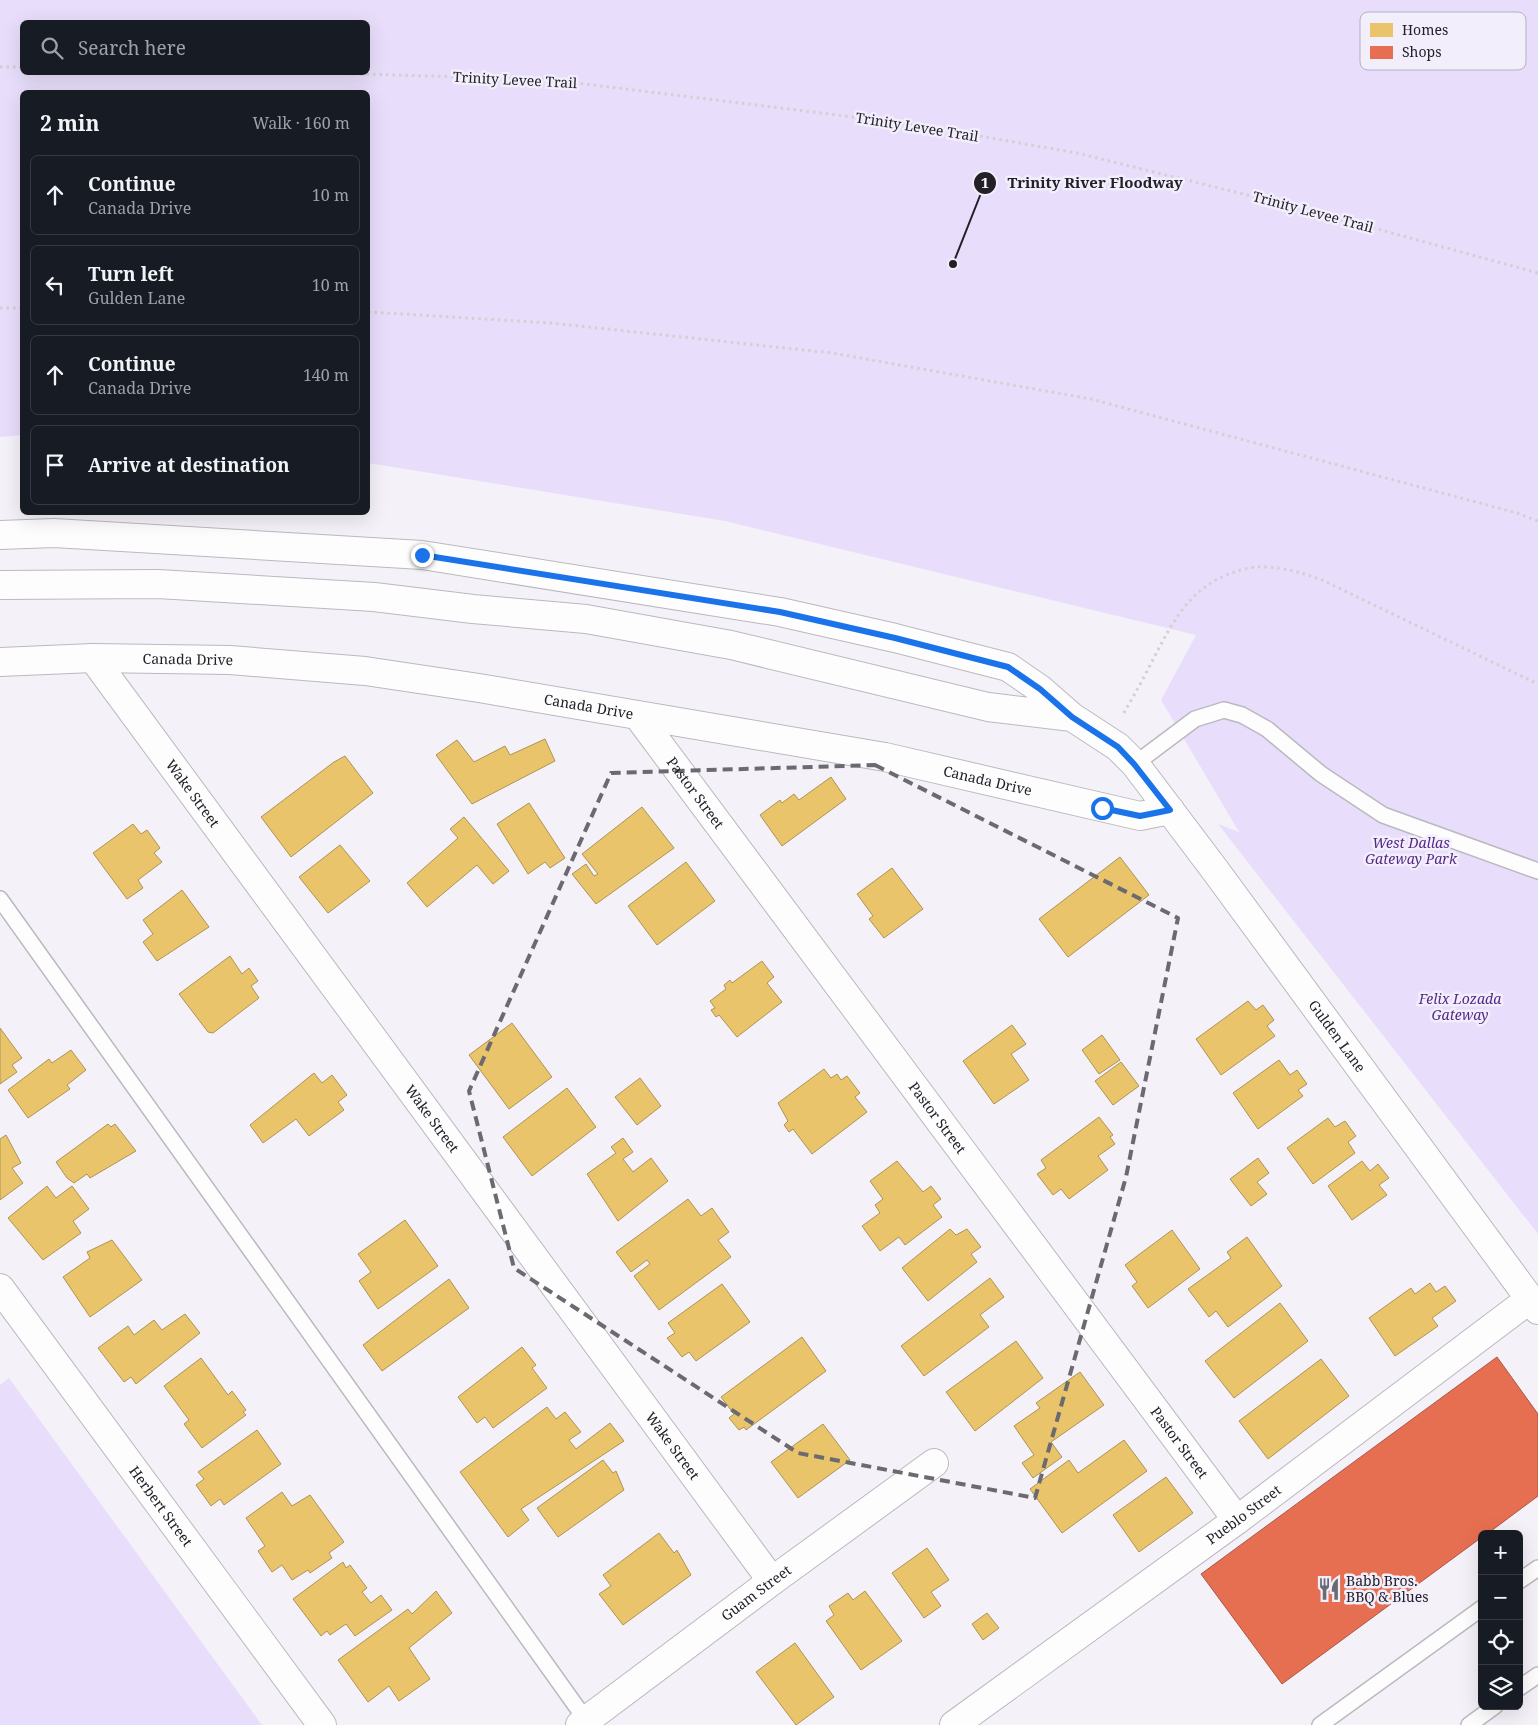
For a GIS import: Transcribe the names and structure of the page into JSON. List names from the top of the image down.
{
  "streets": {
    "street": [
      "Canada Drive",
      "Wake Street",
      "Pastor Street",
      "Gulden Lane",
      "Herbert Street",
      "Pueblo Street",
      "Guam Street"
    ],
    "path": ["Trinity Levee Trail"]
  },
  "crossings": [
    ["Canada Drive", "Wake Street"],
    ["Canada Drive", "Pastor Street"],
    ["Canada Drive", "Gulden Lane"],
    ["Wake Street", "Guam Street"],
    ["Pastor Street", "Pueblo Street"],
    ["Gulden Lane", "Pueblo Street"]
  ],
  "parks": ["West Dallas Gateway Park", "Felix Lozada Gateway"],
  "places": {
    "other": ["Trinity River Floodway"],
    "restaurant": ["Babb Bros. BBQ & Blues"]
  },
  "legend": ["Homes", "Shops"],
  "page": {
    "search": "Search here",
    "heading": ["2 min", "Walk · 160 m"],
    "list": [
      ["Continue", "Canada Drive", "10 m"],
      ["Turn left", "Gulden Lane", "10 m"],
      ["Continue", "Canada Drive", "140 m"],
      "Arrive at destination"
    ],
    "map_buttons": ["+", "−"]
  }
}
